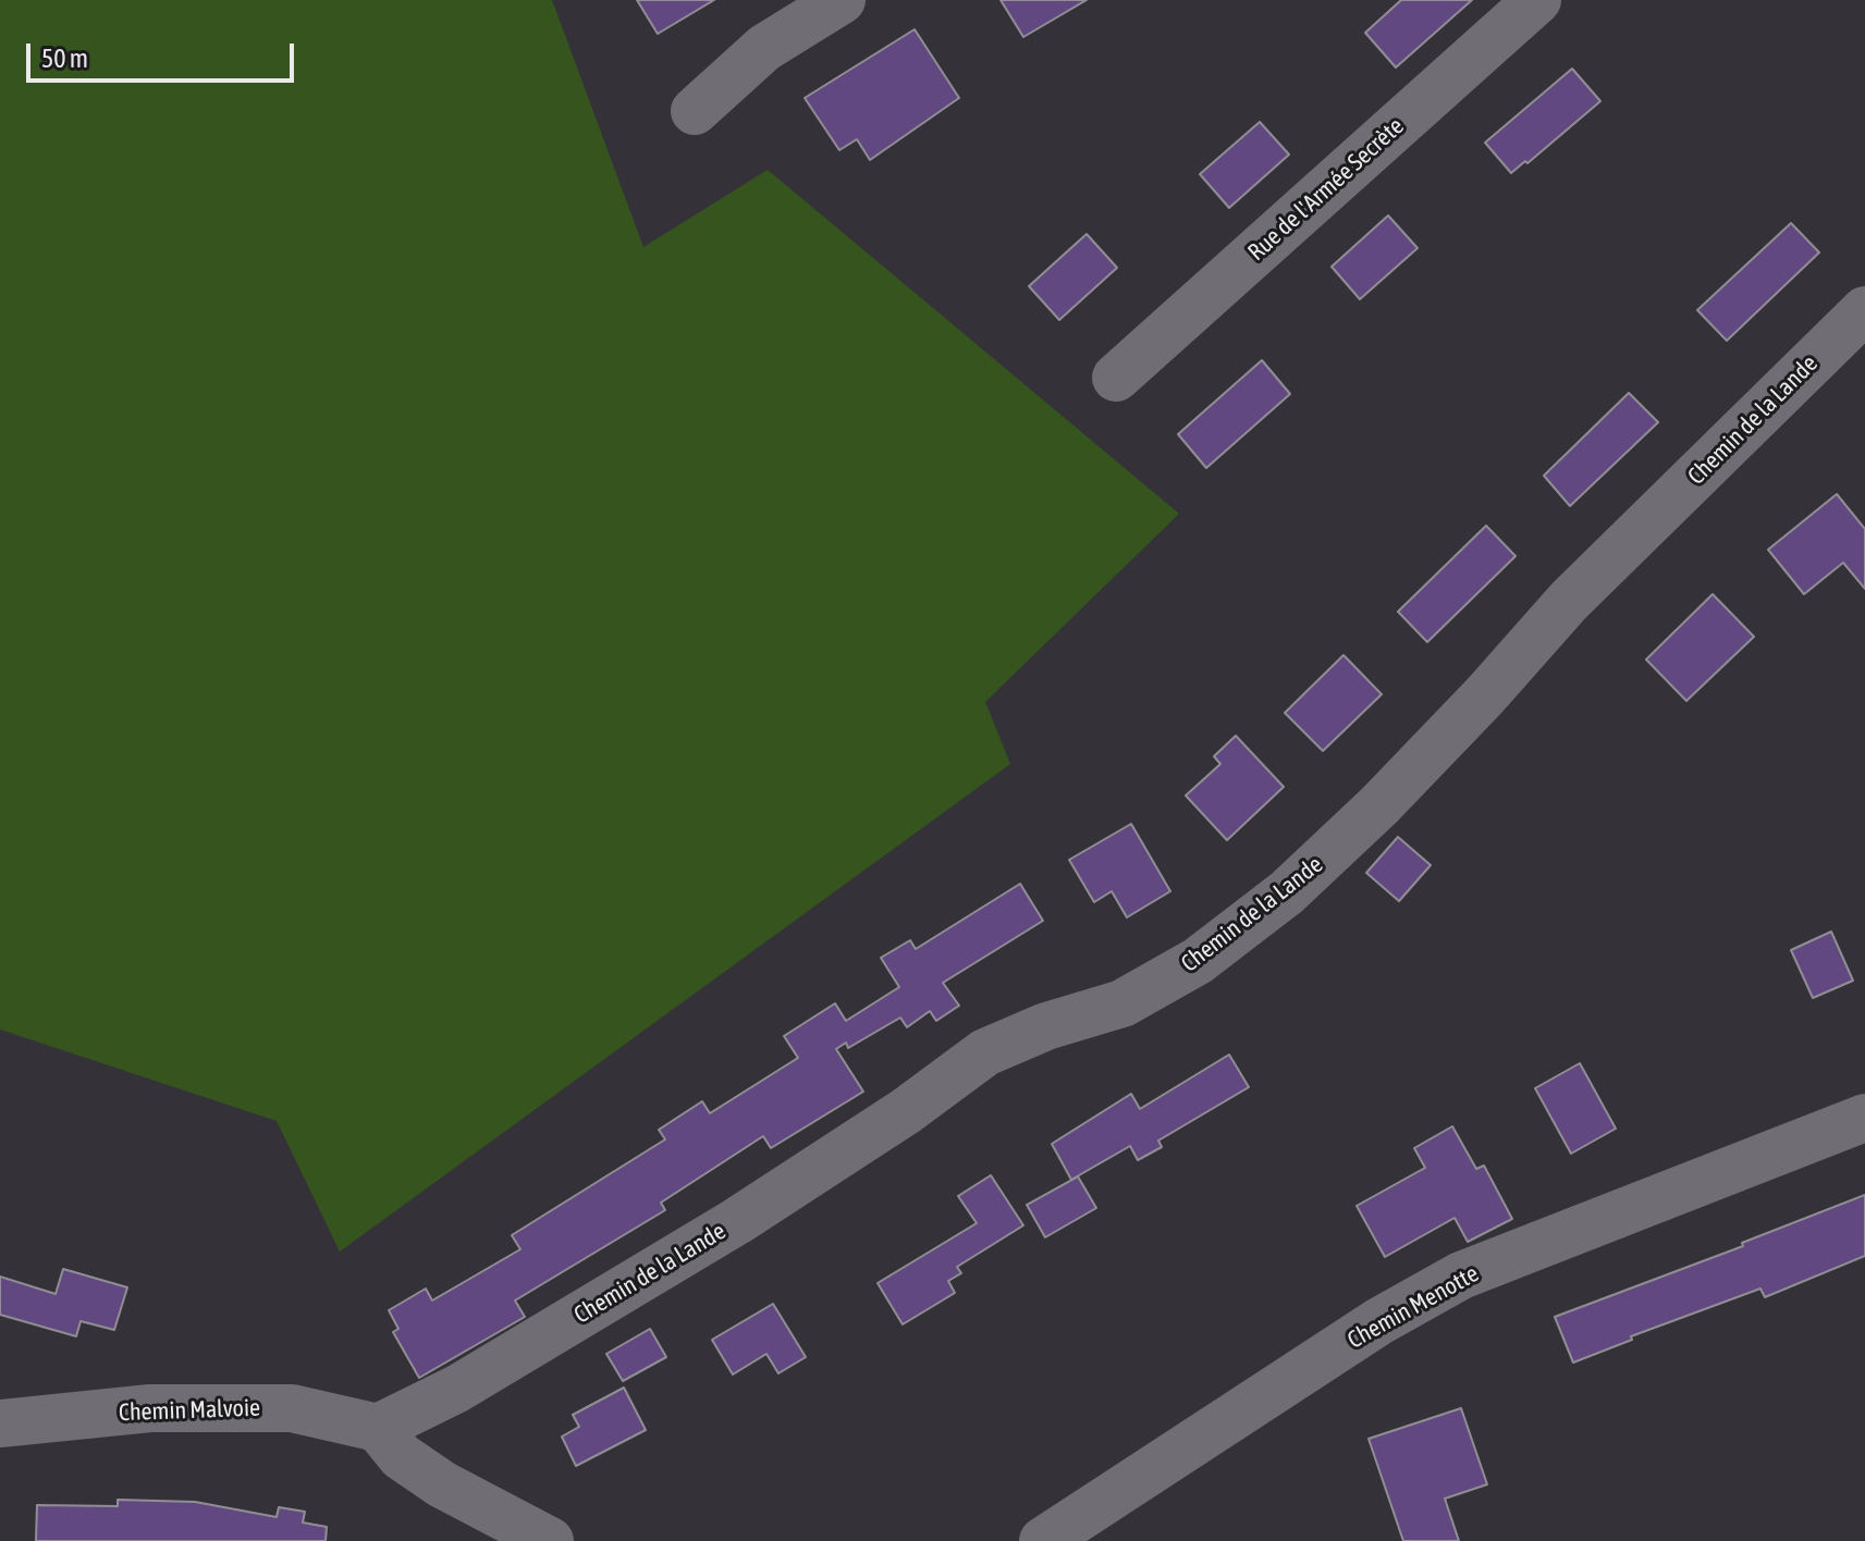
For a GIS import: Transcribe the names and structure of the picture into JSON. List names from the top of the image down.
{
  "streets": {
    "street": [
      "Rue de l'Armée Secrète",
      "Chemin de la Lande",
      "Chemin Menotte",
      "Chemin Malvoie"
    ]
  },
  "crossings": [
    ["Chemin de la Lande", "Chemin Malvoie"]
  ],
  "scale_bar": "50 m"
}
